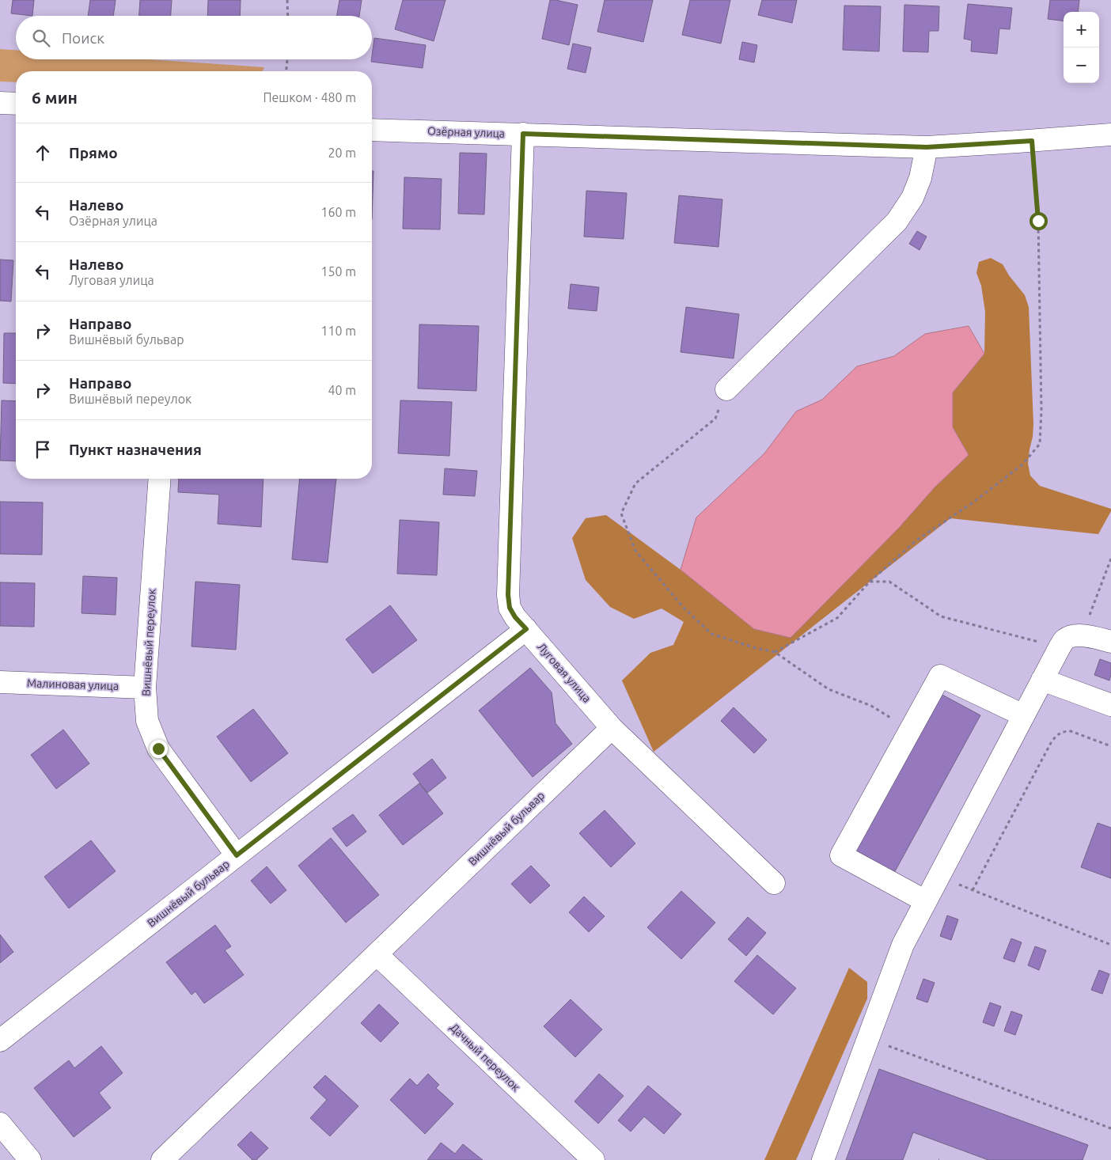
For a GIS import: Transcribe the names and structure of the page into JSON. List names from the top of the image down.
{
  "streets": {
    "street": [
      "Озёрная улица",
      "Вишнёвый переулок",
      "Луговая улица",
      "Малиновая улица",
      "Вишнёвый бульвар",
      "Дачный переулок"
    ]
  },
  "crossings": [
    ["Озёрная улица", "Луговая улица"],
    ["Вишнёвый переулок", "Малиновая улица"],
    ["Вишнёвый переулок", "Вишнёвый бульвар"],
    ["Луговая улица", "Вишнёвый бульвар"],
    ["Вишнёвый бульвар", "Дачный переулок"]
  ],
  "page": {
    "map_buttons": ["+", "−"],
    "search": "Поиск",
    "heading": ["6 мин", "Пешком · 480 m"],
    "list": [
      ["Прямо", "20 m"],
      ["Налево", "Озёрная улица", "160 m"],
      ["Налево", "Луговая улица", "150 m"],
      ["Направо", "Вишнёвый бульвар", "110 m"],
      ["Направо", "Вишнёвый переулок", "40 m"],
      "Пункт назначения"
    ]
  }
}
